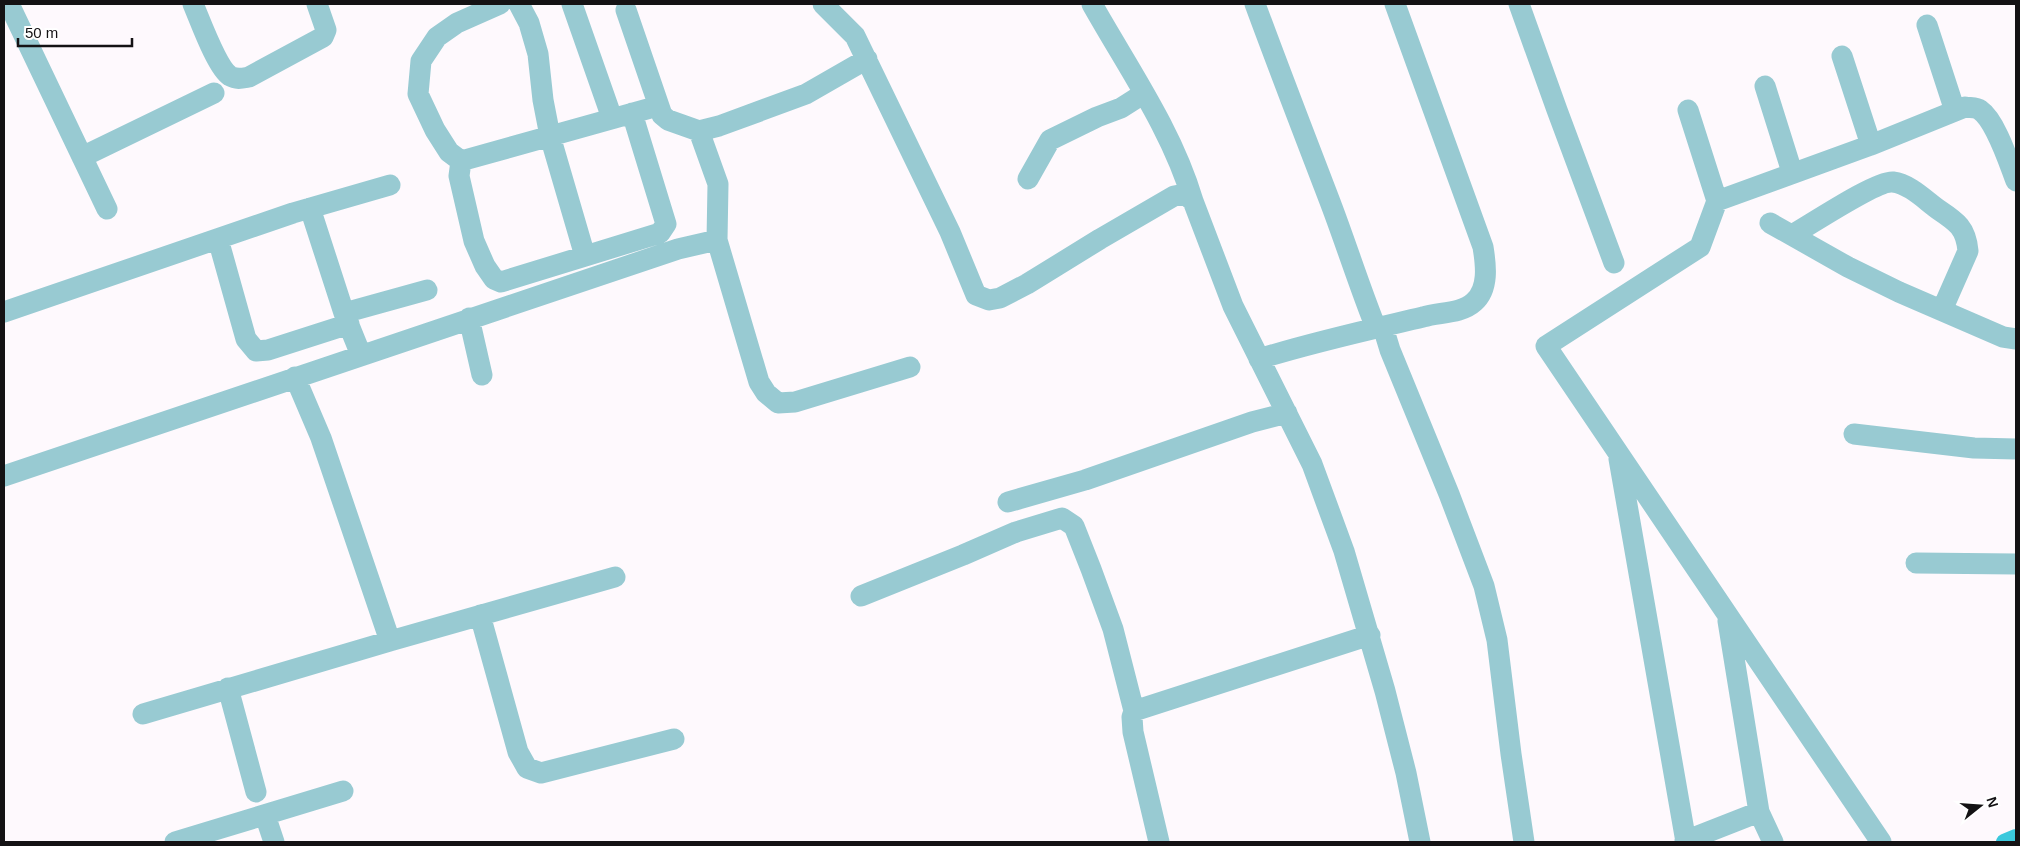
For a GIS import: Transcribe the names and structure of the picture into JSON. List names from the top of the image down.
{
  "scale_bar": "50 m",
  "north": "right"
}
